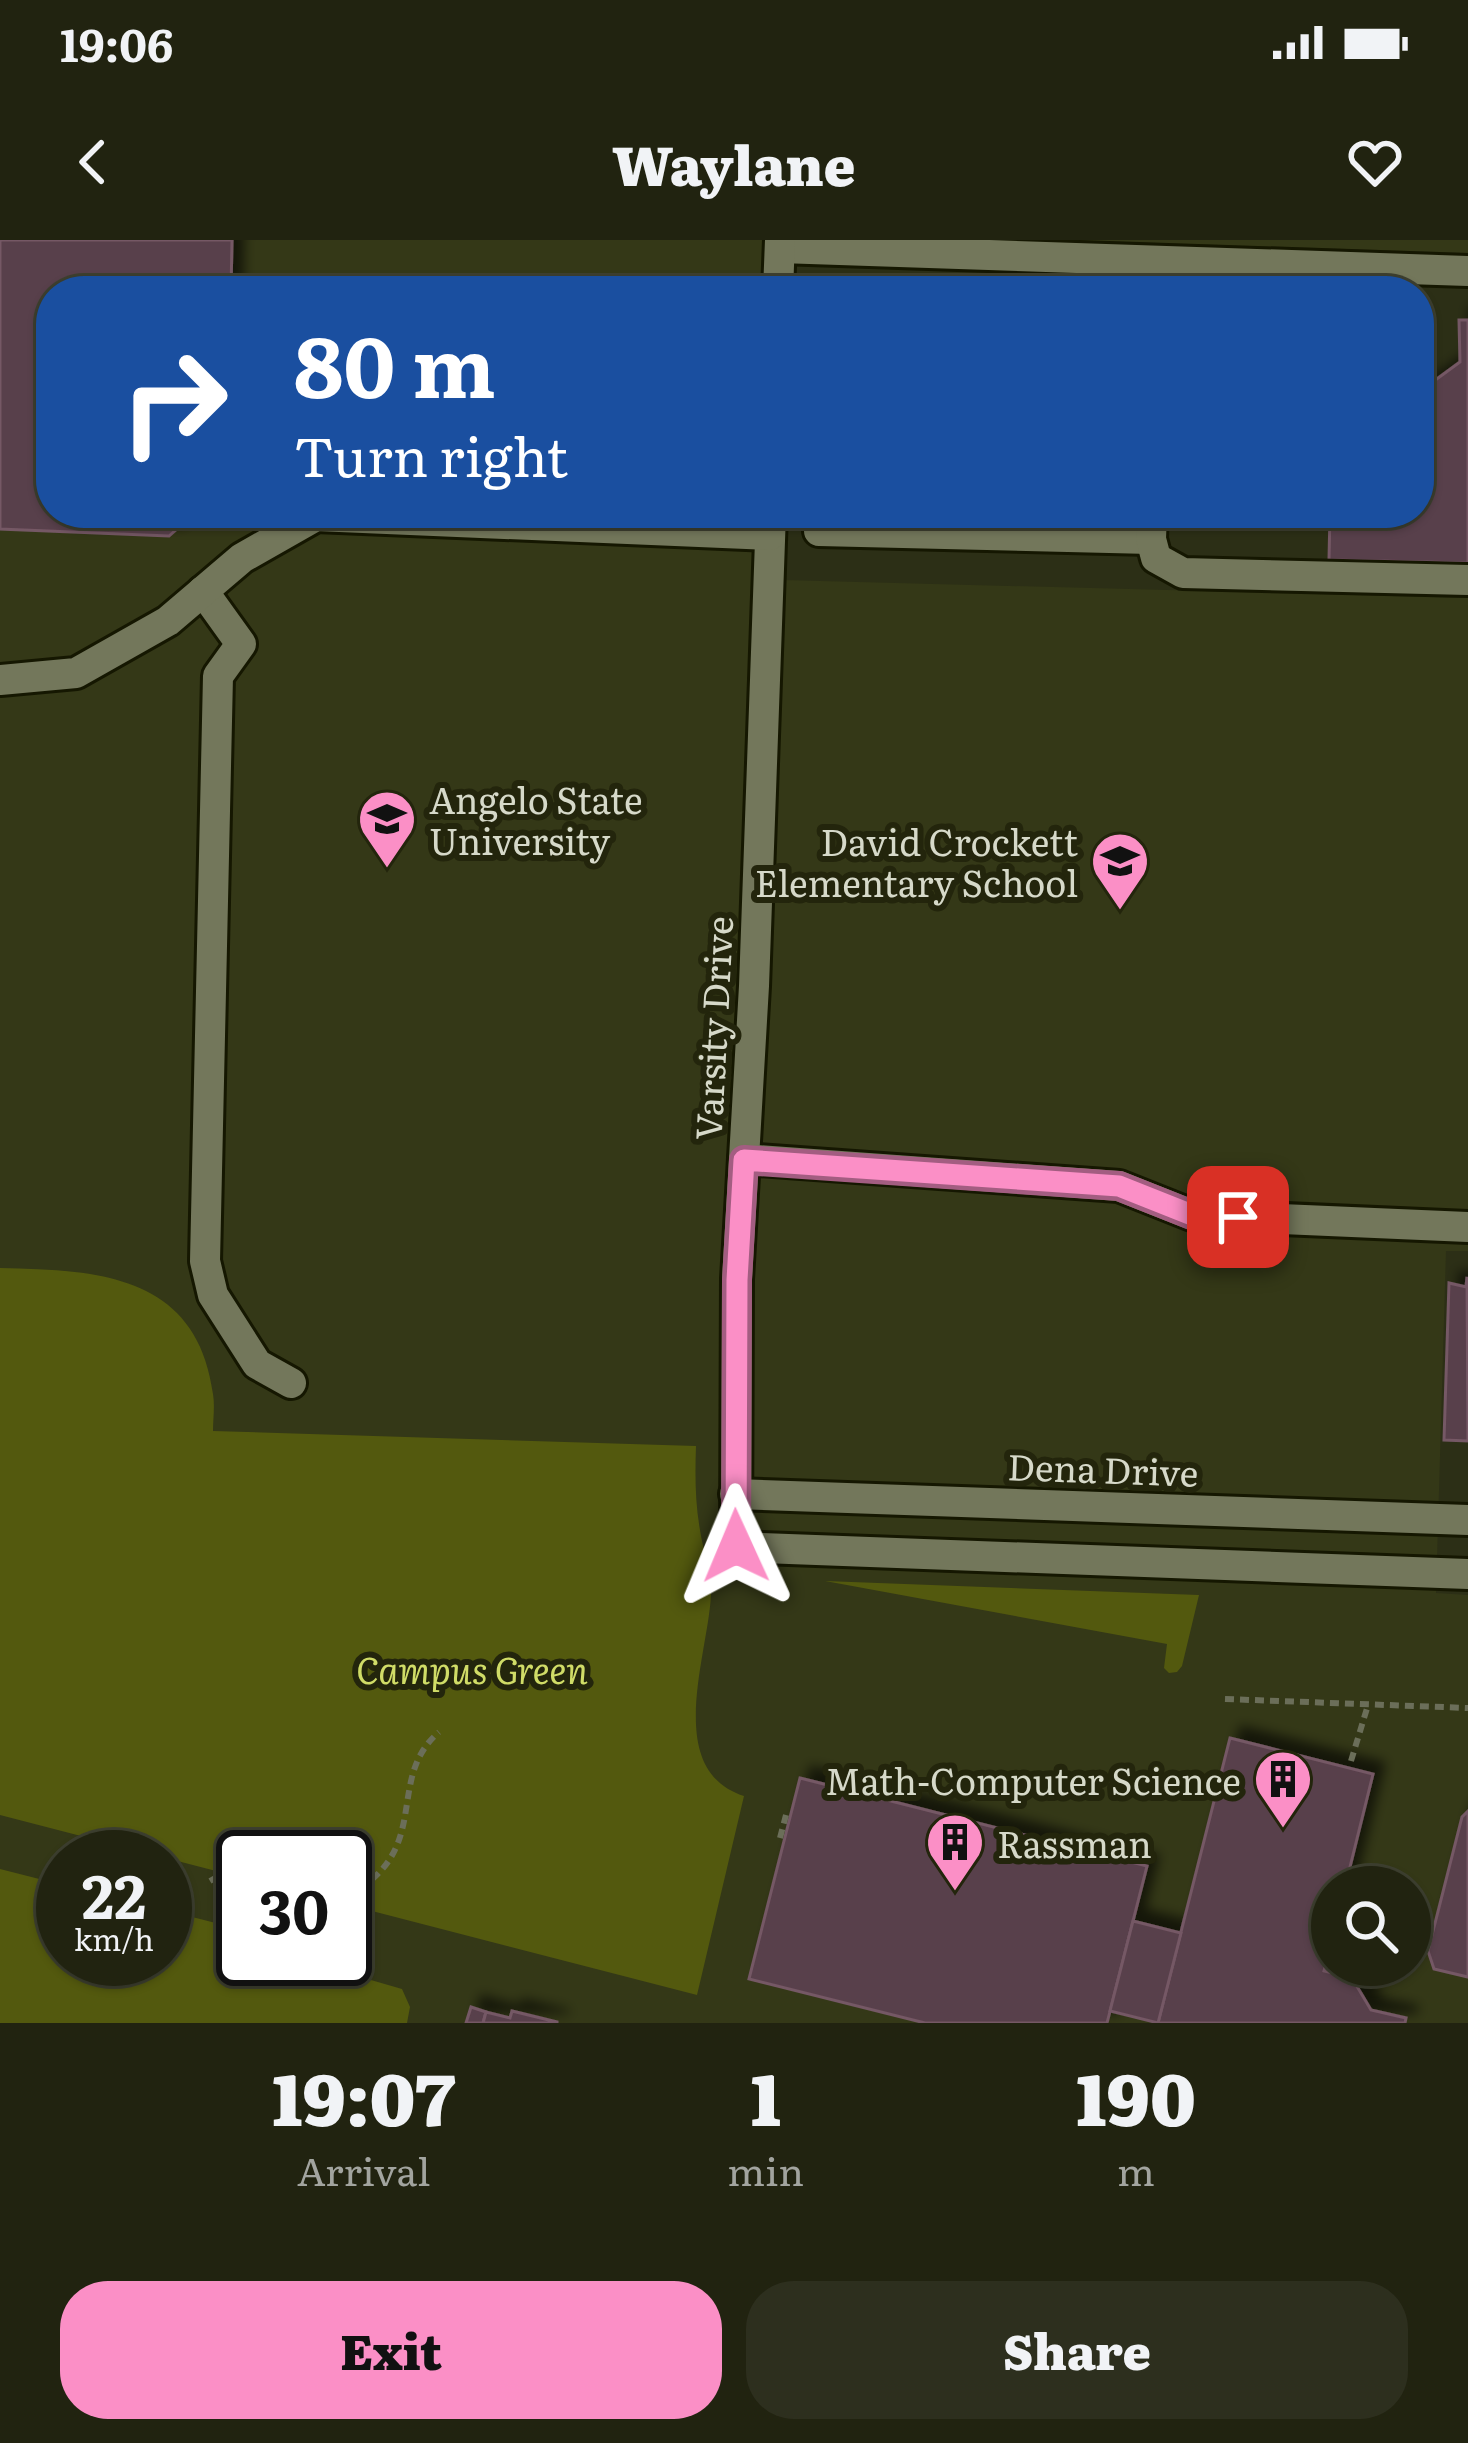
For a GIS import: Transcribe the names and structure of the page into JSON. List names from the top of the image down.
{
  "streets": {
    "street": ["Varsity Drive", "Dena Drive"]
  },
  "crossings": [
    ["Varsity Drive", "Dena Drive"]
  ],
  "parks": ["Campus Green"],
  "places": {
    "school or university": ["Angelo State University", "David Crockett Elementary School"],
    "building": ["Math-Computer Science", "Rassman"]
  },
  "page": {
    "status": "19:06",
    "header": "Waylane",
    "turn": ["80 m", "Turn right"],
    "speed": "22 km/h",
    "limit": "30",
    "eta": [
      "19:07",
      "Arrival",
      "1",
      "min",
      "190",
      "m"
    ],
    "buttons": ["Exit", "Share"]
  }
}
